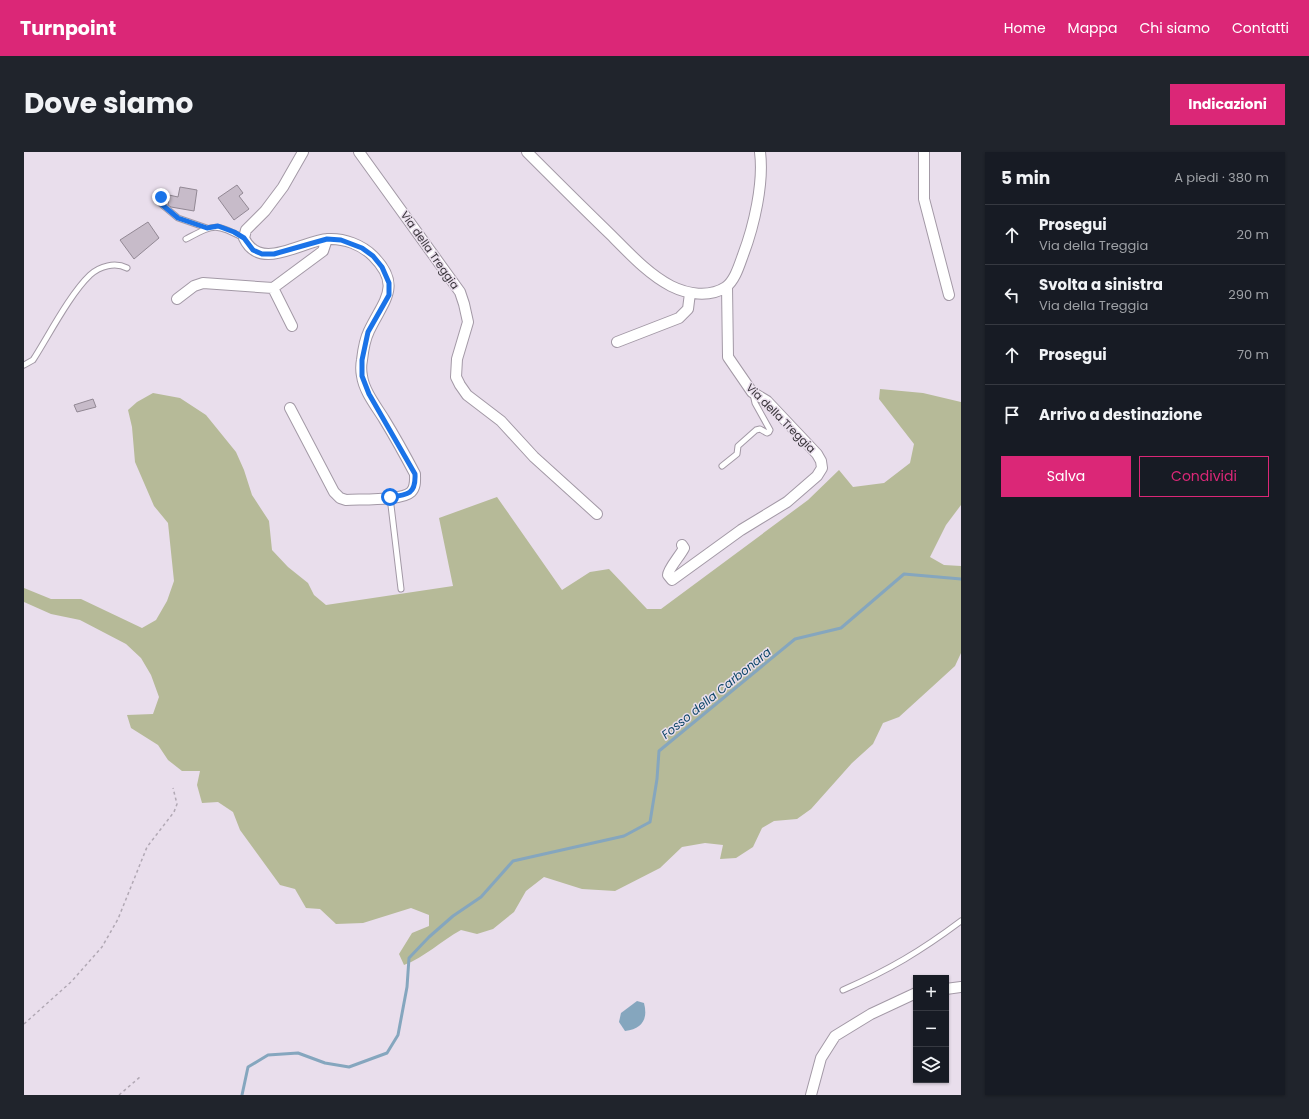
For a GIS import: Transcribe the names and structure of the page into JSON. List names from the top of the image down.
{
  "streets": {
    "street": ["Via della Treggia"]
  },
  "water": ["Fosso della Carbonara"],
  "page": {
    "header": "Turnpoint",
    "nav": [
      "Home",
      "Mappa",
      "Chi siamo",
      "Contatti"
    ],
    "title": "Dove siamo",
    "buttons": [
      "Indicazioni",
      ["Salva", "Condividi"]
    ],
    "heading": ["5 min", "A piedi · 380 m"],
    "list": [
      ["Prosegui", "Via della Treggia", "20 m"],
      ["Svolta a sinistra", "Via della Treggia", "290 m"],
      ["Prosegui", "70 m"],
      "Arrivo a destinazione"
    ],
    "map_buttons": ["+", "−"]
  }
}
